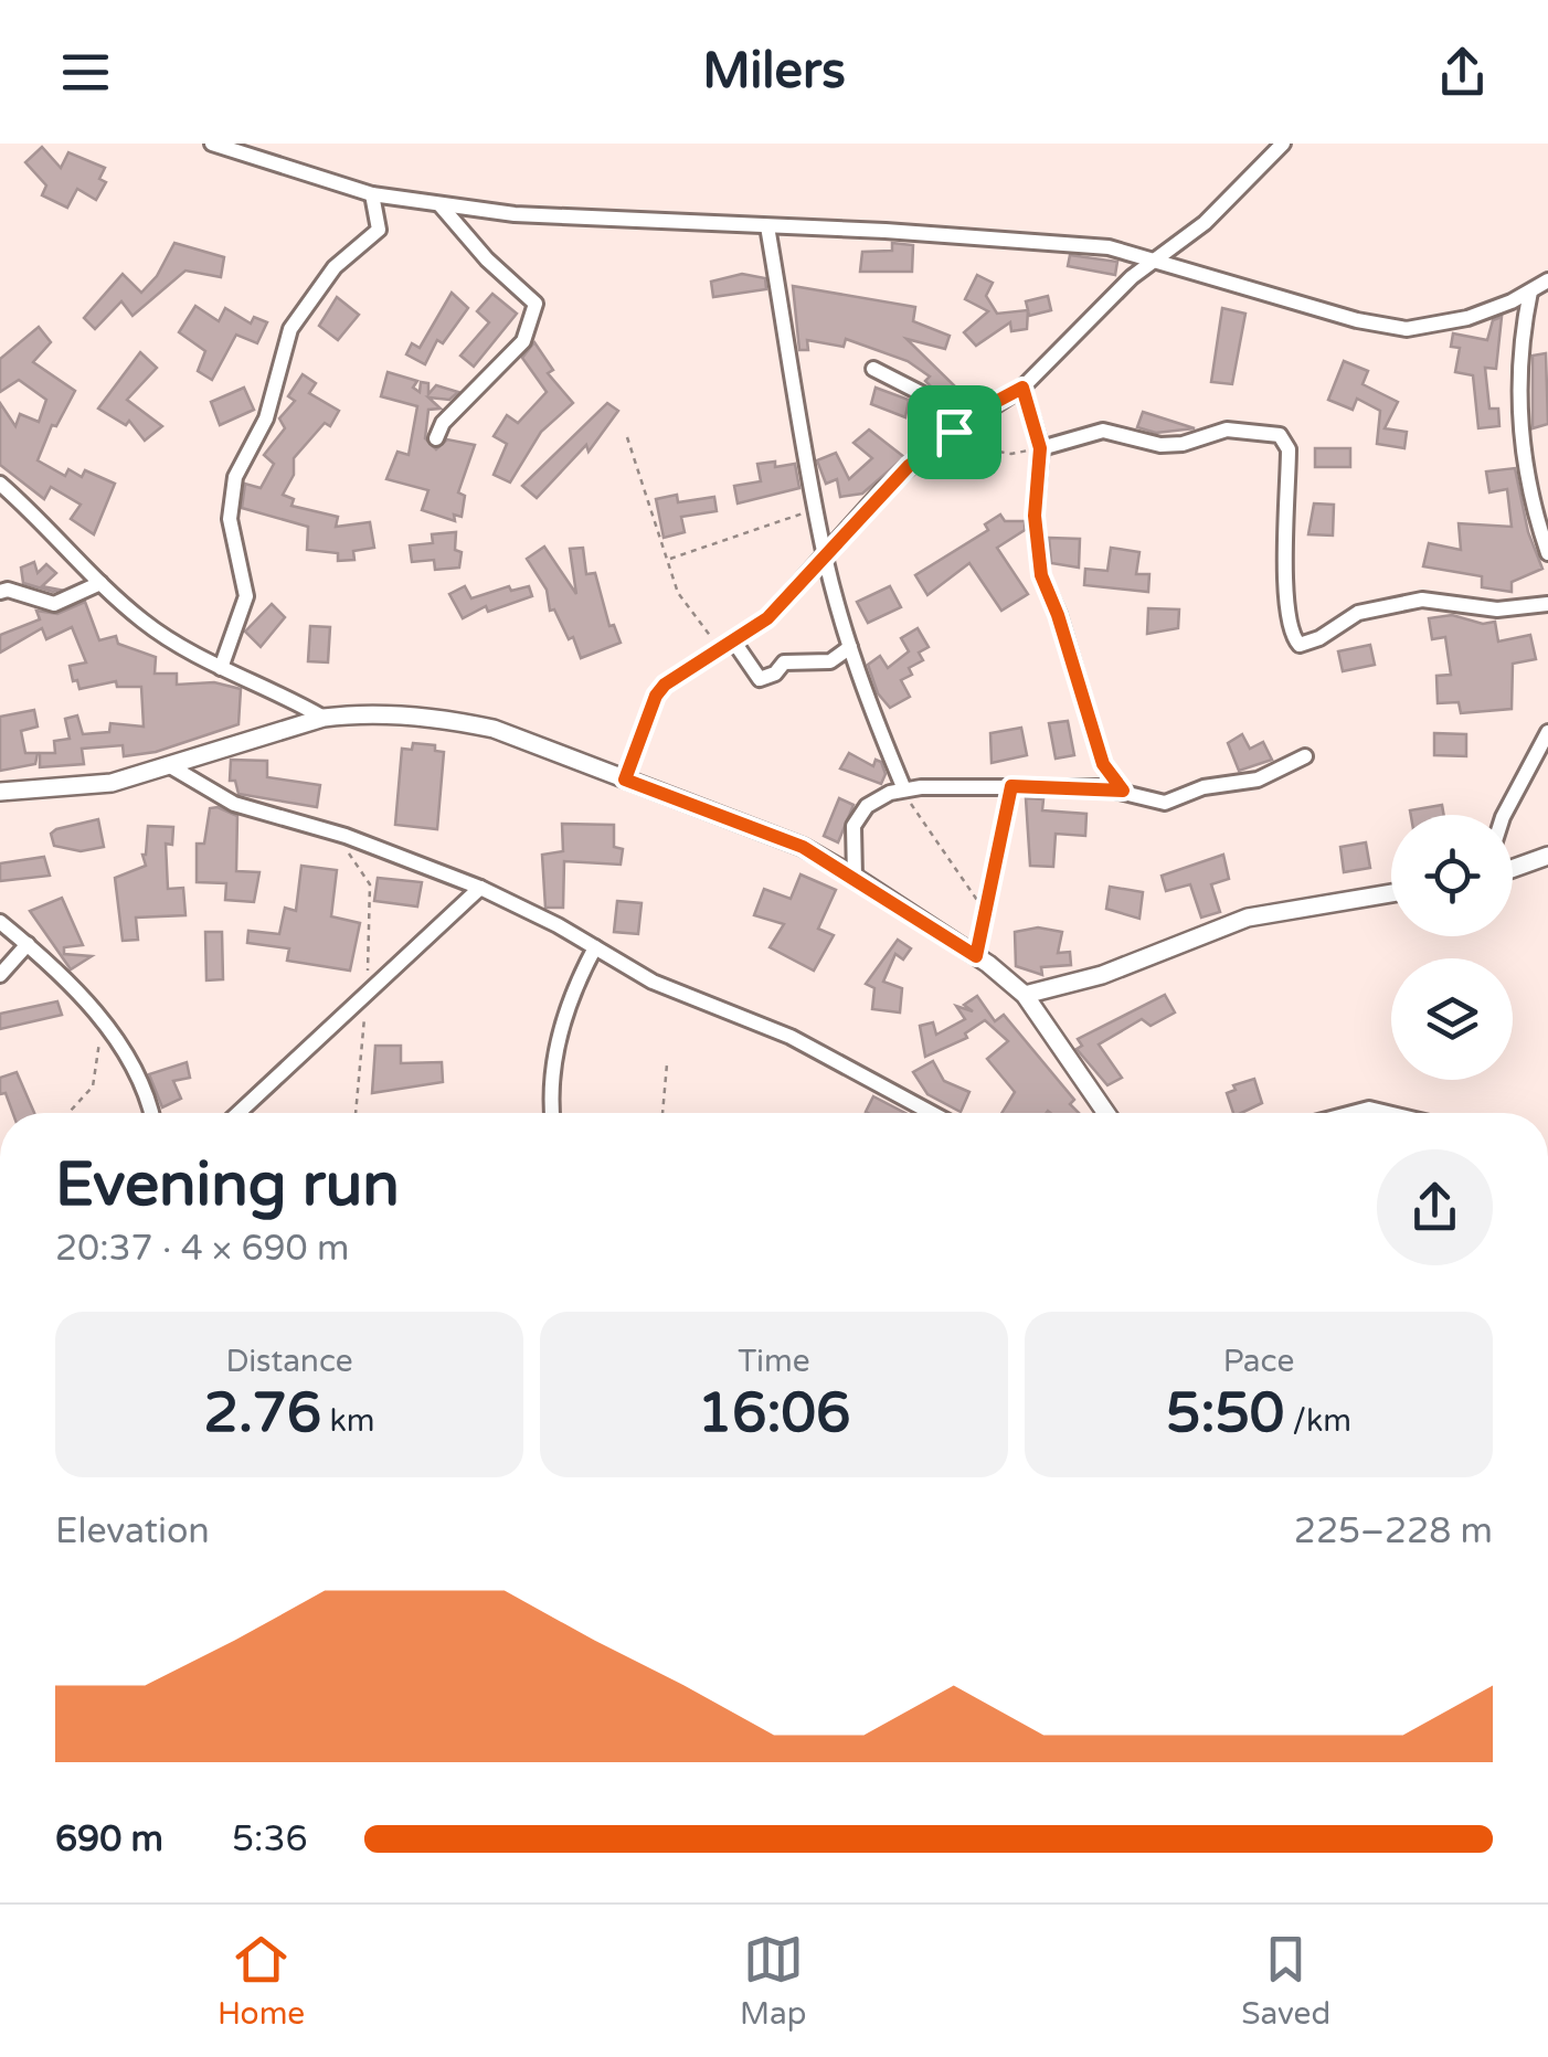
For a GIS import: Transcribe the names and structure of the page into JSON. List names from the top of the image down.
{
  "page": {
    "header": "Milers",
    "heading": ["Evening run", "20:37 · 4 × 690 m"],
    "stats": [
      ["Distance", "2.76 km"],
      ["Time", "16:06"],
      ["Pace", "5:50 /km"]
    ],
    "chart": ["Elevation", "225–228 m"],
    "list": [
      {
        "name": "690 m",
        "note": "5:36"
      }
    ],
    "tabs": ["Home", "Map", "Saved"]
  }
}
